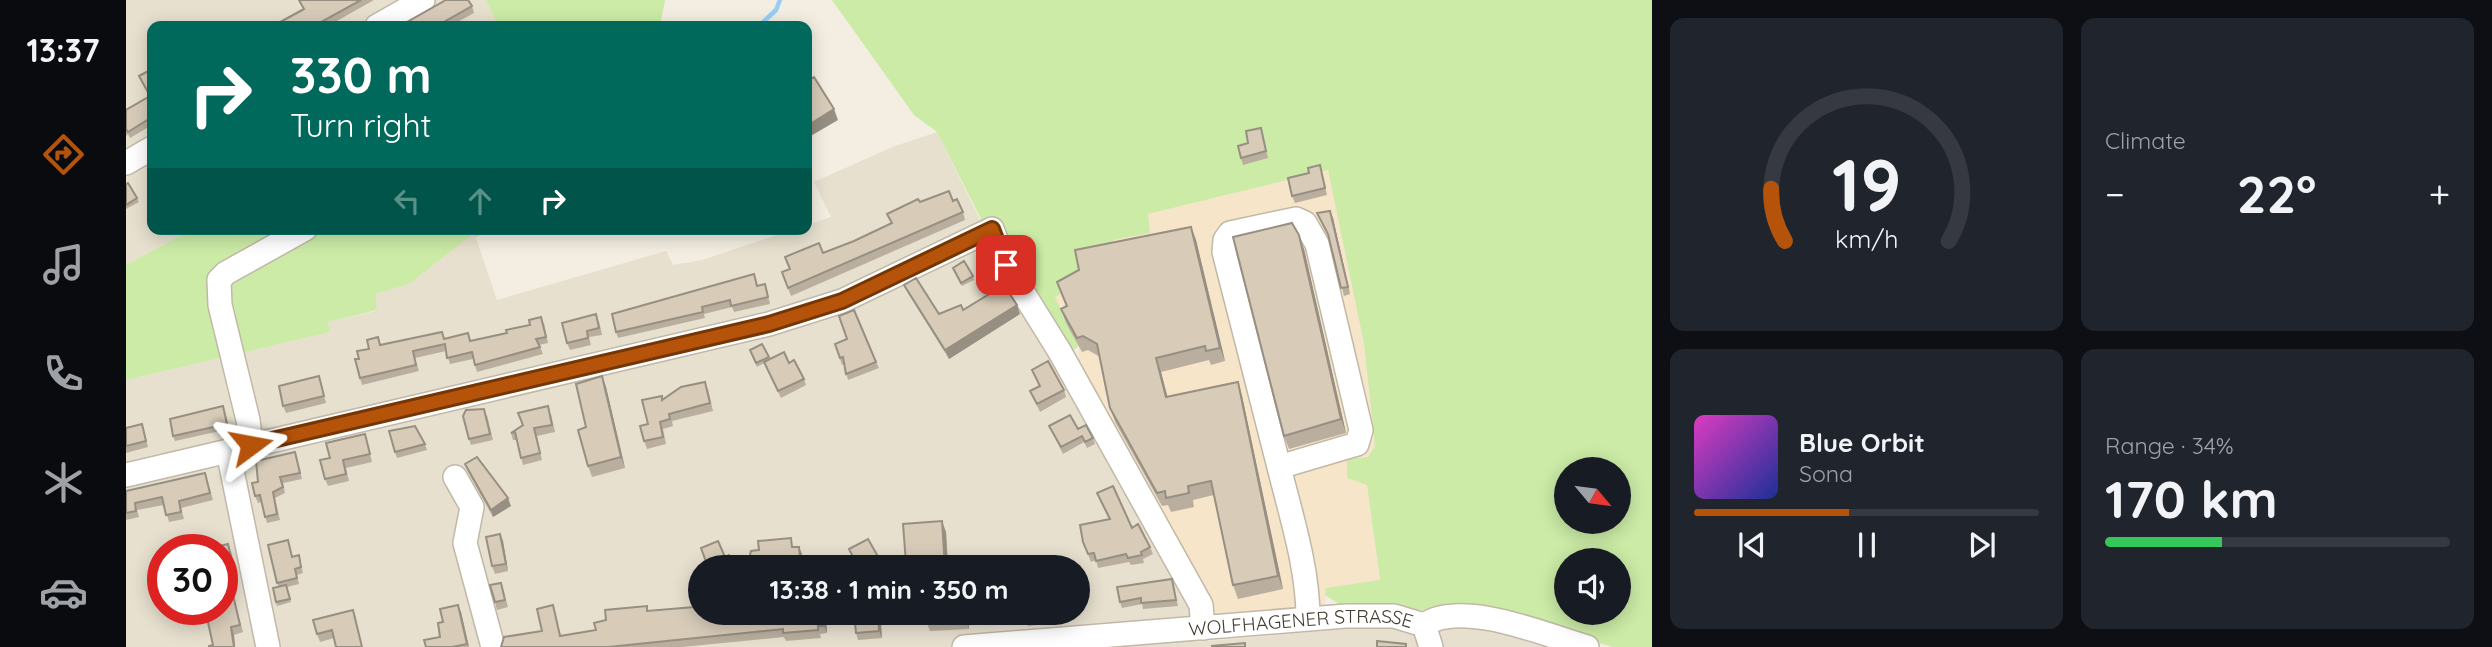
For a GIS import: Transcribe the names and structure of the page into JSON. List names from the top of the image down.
{
  "streets": {
    "street": ["WOLFHAGENER STRASSE"]
  },
  "north": "bottom right",
  "page": {
    "tabs": "13:37",
    "tile": [
      "Climate",
      ["Range · 34%", "170 km"]
    ],
    "turn": ["330 m", "Turn right"],
    "heat": ["−", "22°", "+"],
    "song": ["Blue Orbit", "Sona"],
    "limit": "30",
    "trip": "13:38 · 1 min · 350 m",
    "gauge": ["19", "km/h"]
  }
}
